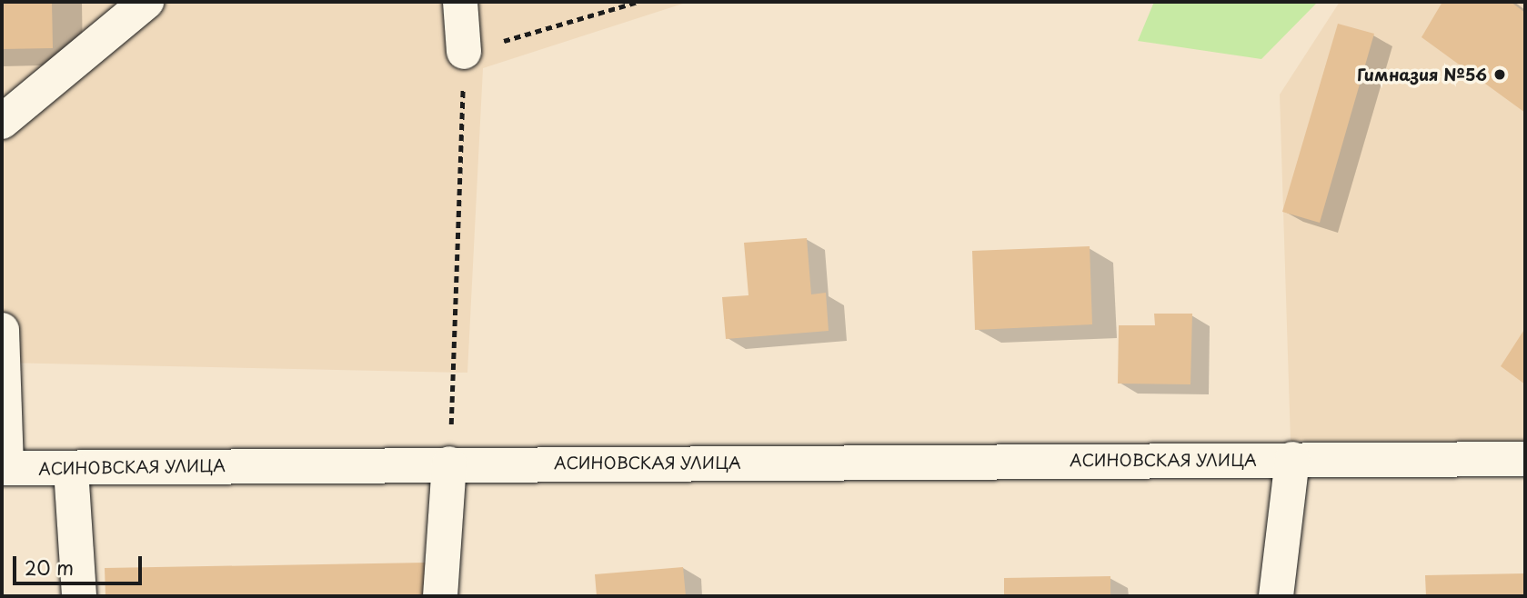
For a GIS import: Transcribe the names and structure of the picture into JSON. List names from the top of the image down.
{
  "streets": {
    "street": ["АСИНОВСКАЯ УЛИЦА"]
  },
  "places": ["Гимназия №56"],
  "scale_bar": "20 m"
}
